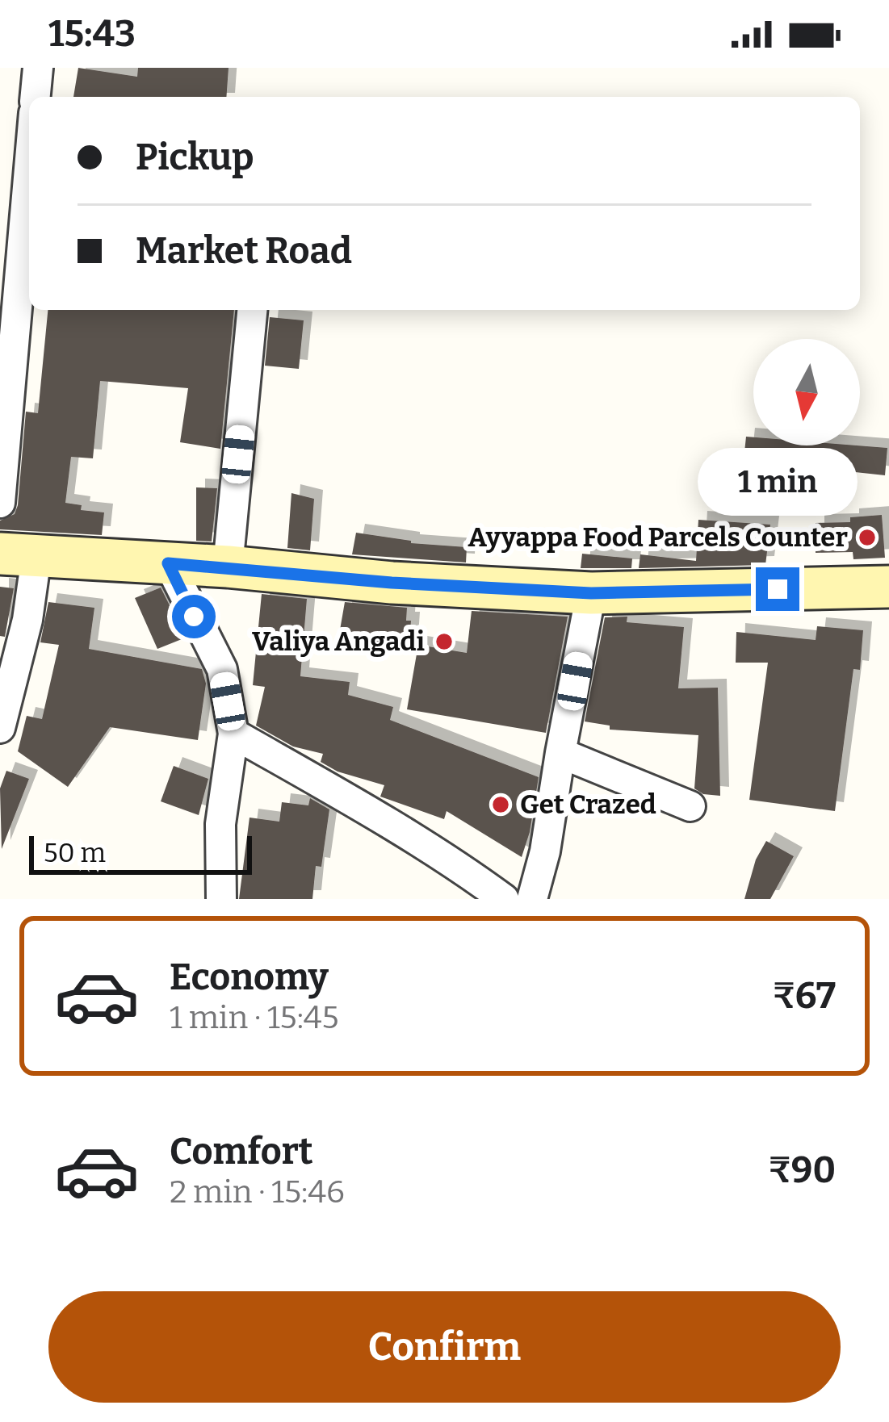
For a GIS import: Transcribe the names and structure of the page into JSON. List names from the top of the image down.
{
  "places": ["Ayyappa Food Parcels Counter", "Valiya Angadi", "Get Crazed"],
  "scale_bar": "50 m",
  "north": "bottom",
  "page": {
    "status": "15:43",
    "banner": ["Pickup", "Market Road"],
    "bubble": "1 min",
    "scale": "50 m",
    "list": [
      {
        "name": "Economy",
        "note": "1 min · 15:45",
        "value": "₹67"
      },
      {
        "name": "Comfort",
        "note": "2 min · 15:46",
        "value": "₹90"
      }
    ],
    "buttons": "Confirm"
  }
}
